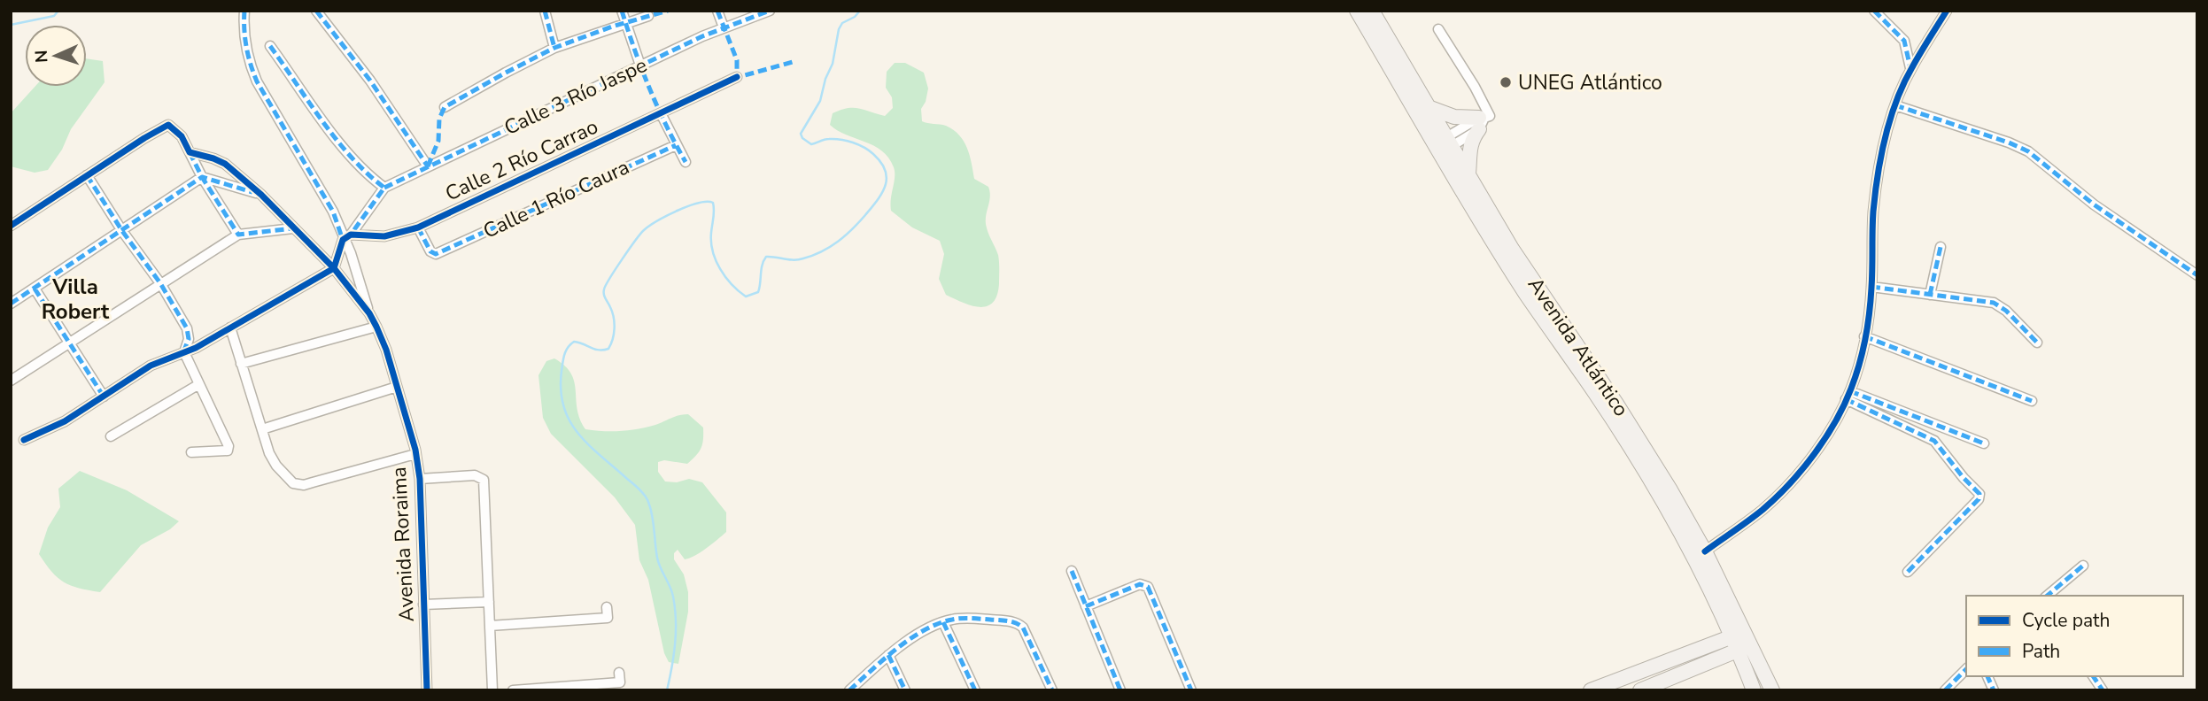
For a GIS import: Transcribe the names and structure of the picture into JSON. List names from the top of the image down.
{
  "streets": {
    "main road": ["Avenida Atlántico"],
    "street": [
      "Calle 3 Río Jaspe",
      "Calle 2 Río Carrao",
      "Calle 1 Río Caura",
      "Avenida Roraima"
    ]
  },
  "crossings": [
    ["Calle 2 Río Carrao", "Calle 1 Río Caura"]
  ],
  "districts": ["Villa Robert"],
  "places": ["UNEG Atlántico"],
  "legend": ["Cycle path", "Path"],
  "north": "left"
}
